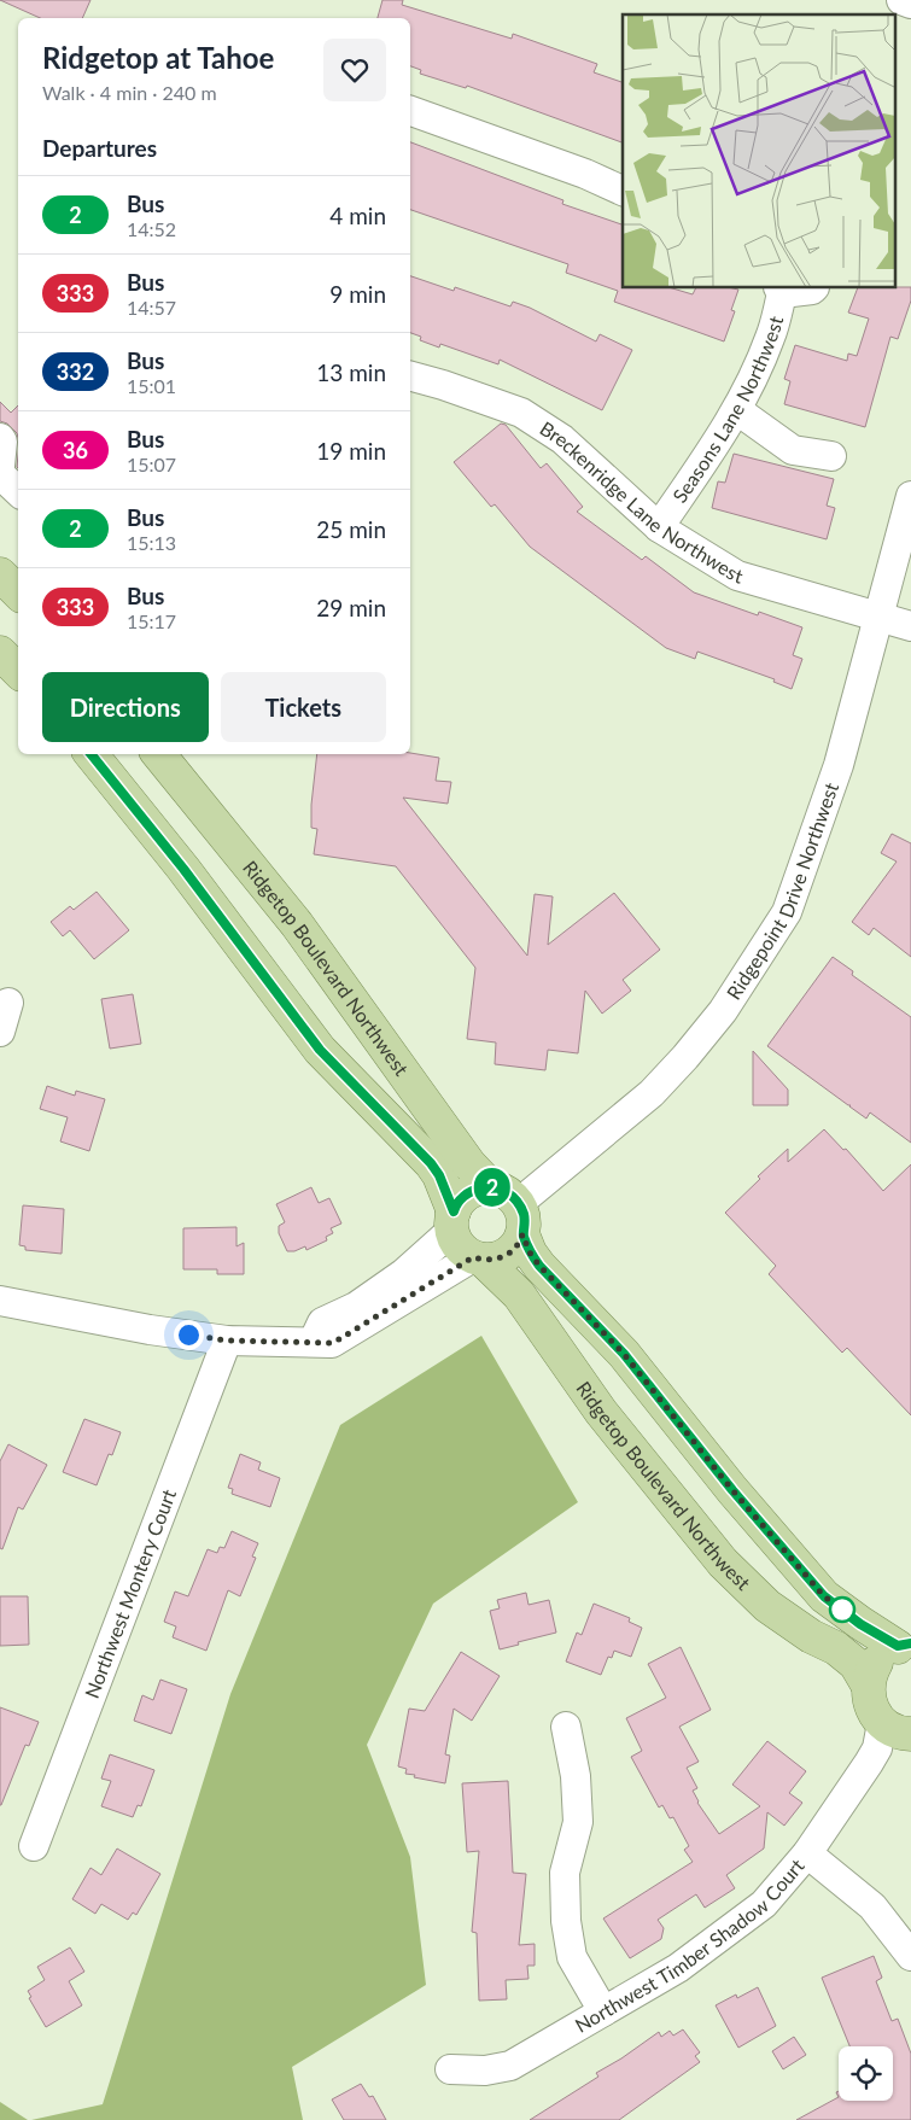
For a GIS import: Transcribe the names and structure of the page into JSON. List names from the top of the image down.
{
  "streets": {
    "main road": ["Ridgetop Boulevard Northwest"],
    "street": [
      "Seasons Lane Northwest",
      "Breckenridge Lane Northwest",
      "Ridgepoint Drive Northwest",
      "Northwest Montery Court",
      "Northwest Timber Shadow Court"
    ]
  },
  "crossings": [
    ["Seasons Lane Northwest", "Breckenridge Lane Northwest"],
    ["Breckenridge Lane Northwest", "Ridgepoint Drive Northwest"],
    ["Ridgepoint Drive Northwest", "Ridgetop Boulevard Northwest"],
    ["Ridgetop Boulevard Northwest", "Northwest Timber Shadow Court"]
  ],
  "lines": ["bus line 2"],
  "page": {
    "on_map": "2",
    "heading": [
      ["Ridgetop at Tahoe", "Walk · 4 min · 240 m"],
      "Departures"
    ],
    "list": [
      {
        "mark": "2",
        "name": "Bus",
        "note": "14:52",
        "value": "4 min"
      },
      {
        "mark": "333",
        "name": "Bus",
        "note": "14:57",
        "value": "9 min"
      },
      {
        "mark": "332",
        "name": "Bus",
        "note": "15:01",
        "value": "13 min"
      },
      {
        "mark": "36",
        "name": "Bus",
        "note": "15:07",
        "value": "19 min"
      },
      {
        "mark": "2",
        "name": "Bus",
        "note": "15:13",
        "value": "25 min"
      },
      {
        "mark": "333",
        "name": "Bus",
        "note": "15:17",
        "value": "29 min"
      }
    ],
    "buttons": ["Directions", "Tickets"]
  }
}
